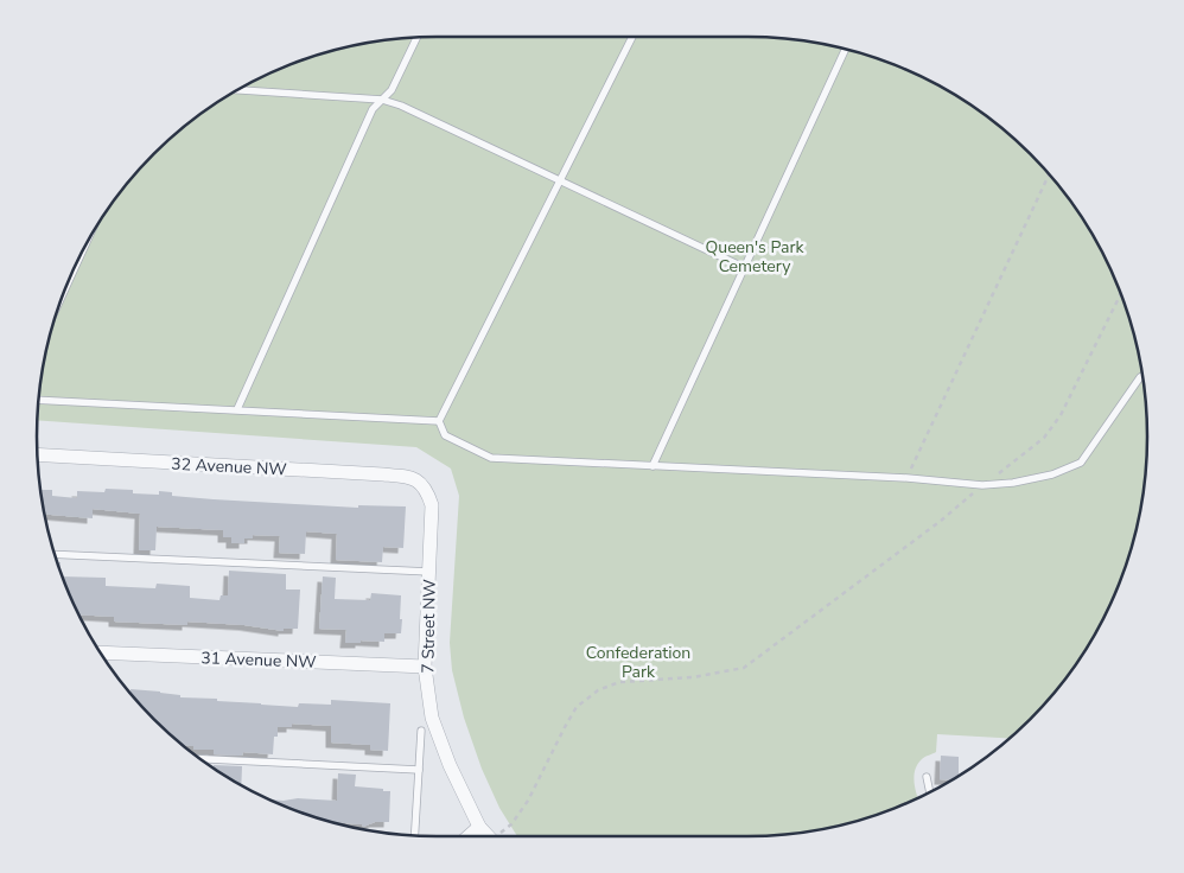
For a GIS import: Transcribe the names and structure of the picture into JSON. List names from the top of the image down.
{
  "streets": {
    "street": ["32 Avenue NW", "7 Street NW", "31 Avenue NW"]
  },
  "crossings": [
    ["32 Avenue NW", "7 Street NW"],
    ["7 Street NW", "31 Avenue NW"]
  ],
  "parks": ["Queen's Park Cemetery", "Confederation Park"]
}
